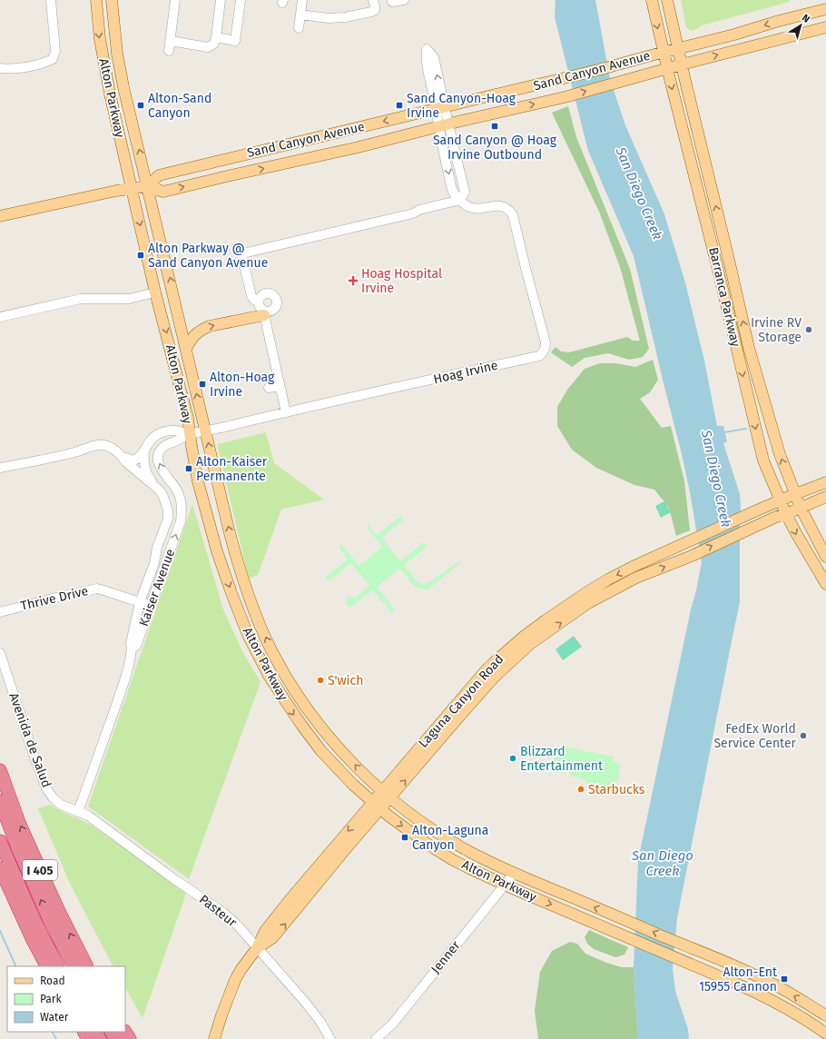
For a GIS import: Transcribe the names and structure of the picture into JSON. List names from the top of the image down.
{
  "streets": {
    "highway": ["I 405"],
    "main road": [
      "Sand Canyon Avenue",
      "Alton Parkway",
      "Barranca Parkway",
      "Laguna Canyon Road"
    ],
    "street": [
      "Hoag Irvine",
      "Kaiser Avenue",
      "Thrive Drive",
      "Avenida de Salud",
      "Pasteur",
      "Jenner"
    ]
  },
  "crossings": [
    ["Sand Canyon Avenue", "Alton Parkway"],
    ["Sand Canyon Avenue", "Barranca Parkway"],
    ["Alton Parkway", "Hoag Irvine"],
    ["Alton Parkway", "Kaiser Avenue"],
    ["Alton Parkway", "Laguna Canyon Road"],
    ["Alton Parkway", "Jenner"],
    ["Barranca Parkway", "Laguna Canyon Road"],
    ["Hoag Irvine", "Kaiser Avenue"],
    ["Kaiser Avenue", "Thrive Drive"],
    ["Kaiser Avenue", "Avenida de Salud"],
    ["Kaiser Avenue", "Pasteur"],
    ["Laguna Canyon Road", "Pasteur"],
    ["Avenida de Salud", "Pasteur"]
  ],
  "water": ["San Diego Creek"],
  "places": {
    "transit": [
      "Alton-Sand Canyon",
      "Sand Canyon-Hoag Irvine",
      "Sand Canyon @ Hoag Irvine Outbound",
      "Alton Parkway @ Sand Canyon Avenue",
      "Alton-Hoag Irvine",
      "Alton-Kaiser Permanente",
      "Alton-Laguna Canyon",
      "Alton-Ent 15955 Cannon"
    ],
    "health": ["Hoag Hospital Irvine"],
    "other": [
      "Irvine RV Storage",
      "S'wich",
      "FedEx World Service Center",
      "Blizzard Entertainment",
      "Starbucks"
    ]
  },
  "legend": ["Road", "Park", "Water"],
  "north": "top right"
}
